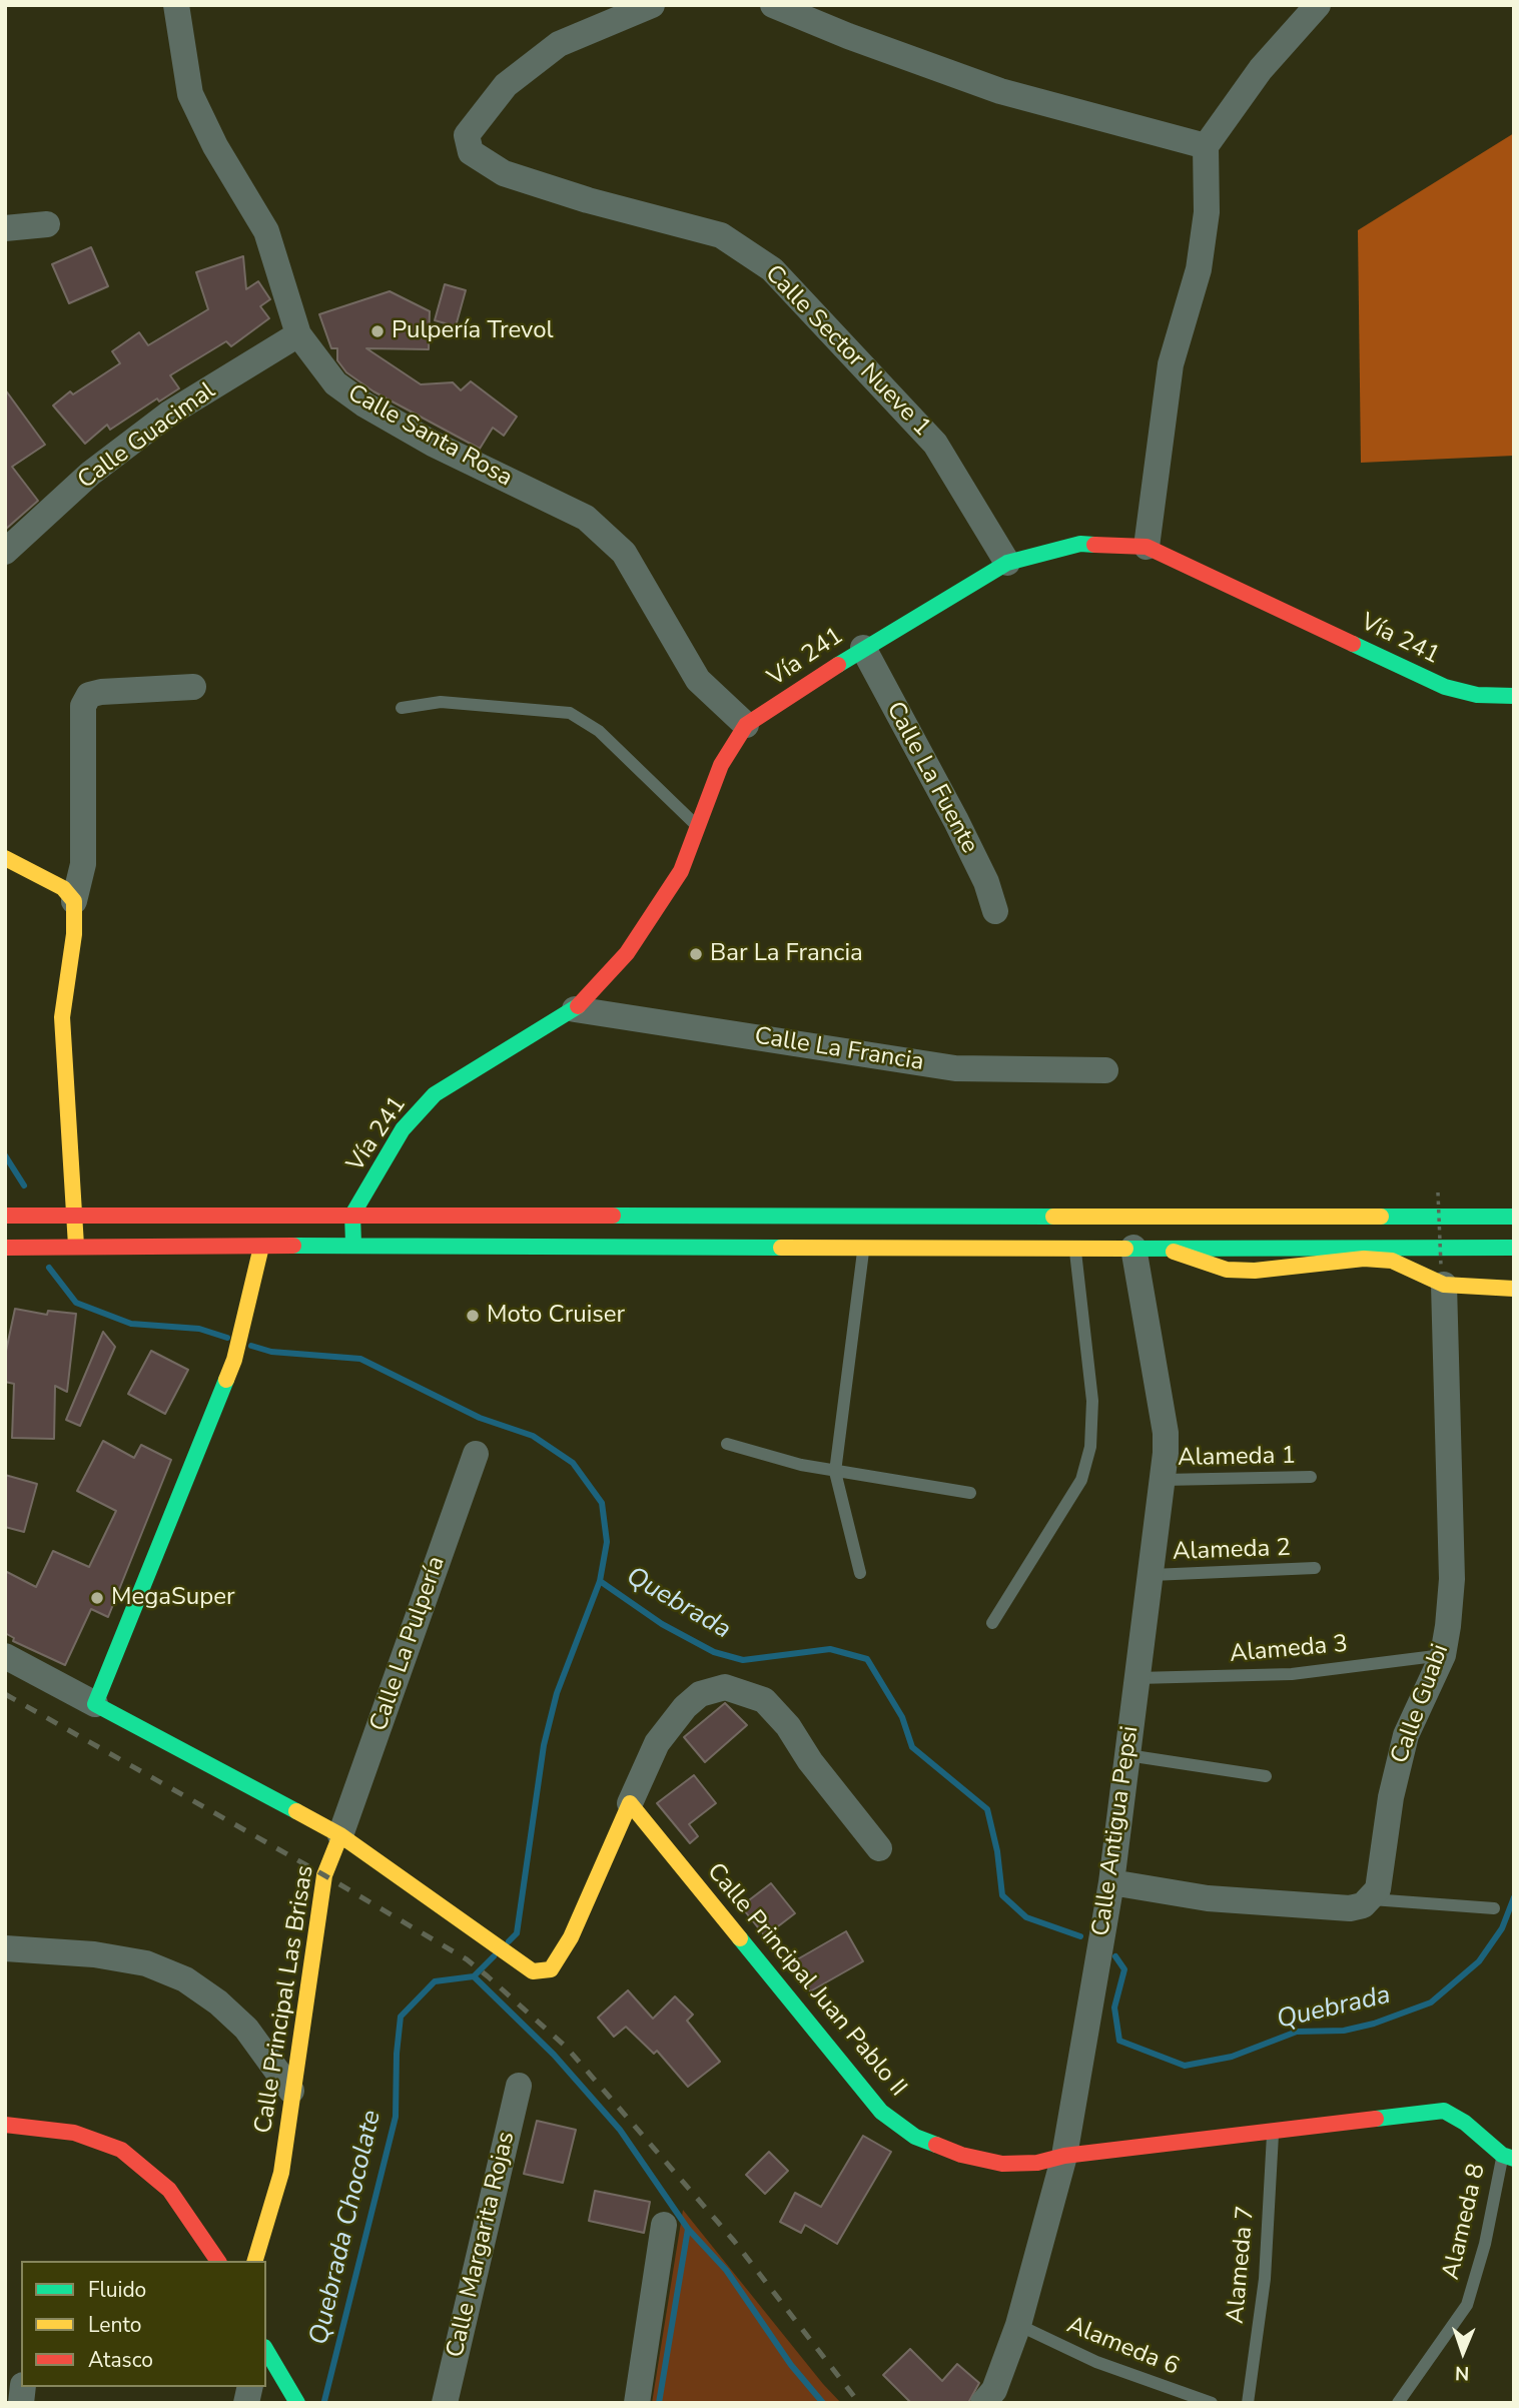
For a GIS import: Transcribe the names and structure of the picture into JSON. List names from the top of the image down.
{
  "streets": {
    "main road": ["Vía 241", "Calle Principal Juan Pablo II", "Calle Principal Las Brisas"],
    "street": [
      "Calle Sector Nueve 1",
      "Calle Guacimal",
      "Calle Santa Rosa",
      "Calle La Fuente",
      "Calle La Francia",
      "Calle La Pulpería",
      "Calle Guabi",
      "Calle Antigua Pepsi",
      "Calle Margarita Rojas"
    ],
    "lane": [
      "Alameda 1",
      "Alameda 2",
      "Alameda 3",
      "Alameda 8",
      "Alameda 7",
      "Alameda 6"
    ]
  },
  "crossings": [
    ["Calle Sector Nueve 1", "Vía 241"],
    ["Calle Guacimal", "Calle Santa Rosa"],
    ["Calle Santa Rosa", "Vía 241"],
    ["Vía 241", "Calle La Fuente"],
    ["Vía 241", "Calle La Francia"],
    ["Alameda 1", "Calle Antigua Pepsi"],
    ["Alameda 2", "Calle Antigua Pepsi"],
    ["Calle La Pulpería", "Calle Principal Las Brisas"],
    ["Alameda 3", "Calle Guabi"],
    ["Alameda 3", "Calle Antigua Pepsi"],
    ["Calle Antigua Pepsi", "Calle Principal Juan Pablo II"],
    ["Calle Antigua Pepsi", "Alameda 6"],
    ["Calle Principal Juan Pablo II", "Alameda 8"],
    ["Calle Principal Juan Pablo II", "Alameda 7"]
  ],
  "water": ["Quebrada", "Quebrada Chocolate"],
  "places": [
    "Pulpería Trevol",
    "Bar La Francia",
    "Moto Cruiser",
    "MegaSuper"
  ],
  "legend": ["Fluido", "Lento", "Atasco"],
  "north": "bottom"
}
